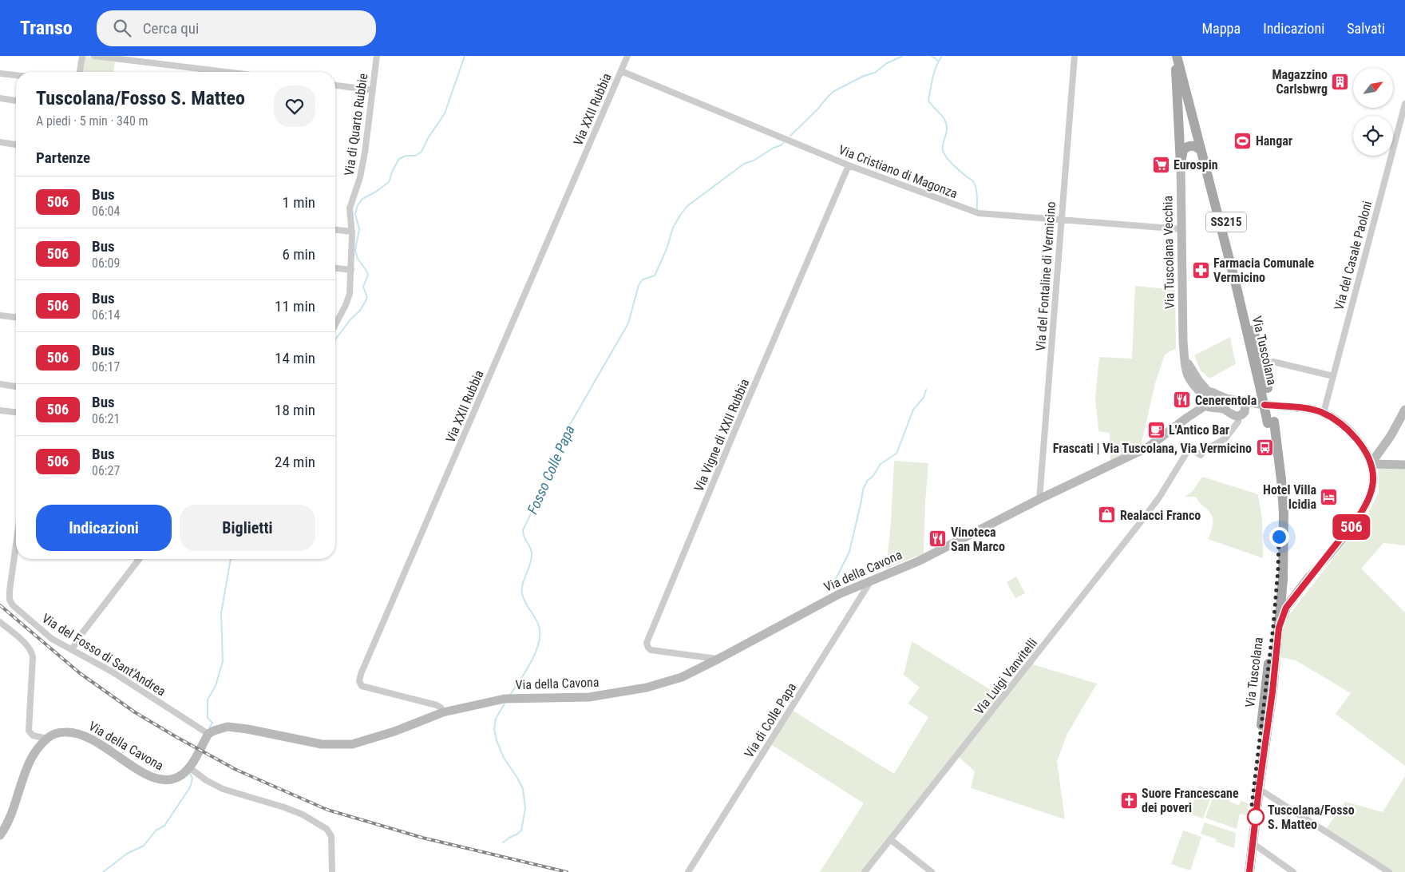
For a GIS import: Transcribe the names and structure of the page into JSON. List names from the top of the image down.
{
  "streets": {
    "main road": [
      "SS215",
      "Via Tuscolana Vecchia",
      "Via Tuscolana",
      "Via della Cavona"
    ],
    "street": [
      "Via XXII Rubbia",
      "Via di Quarto Rubbie",
      "Via Cristiano di Magonza",
      "Via del Casale Paoloni",
      "Via del Fontaline di Vermicino",
      "Via Vigne di XXII Rubbia",
      "Via del Fosso di Sant'Andrea",
      "Via Luigi Vanvitelli",
      "Via di Colle Papa"
    ]
  },
  "crossings": [
    ["Via XXII Rubbia", "Via Cristiano di Magonza"],
    ["Via XXII Rubbia", "Via della Cavona"],
    ["Via Cristiano di Magonza", "Via Tuscolana Vecchia"],
    ["Via Cristiano di Magonza", "Via del Fontaline di Vermicino"],
    ["Via Cristiano di Magonza", "Via Vigne di XXII Rubbia"],
    ["Via Tuscolana Vecchia", "Via Luigi Vanvitelli"],
    ["Via del Fontaline di Vermicino", "Via della Cavona"],
    ["Via Vigne di XXII Rubbia", "Via della Cavona"],
    ["Via della Cavona", "Via del Fosso di Sant'Andrea"],
    ["Via della Cavona", "Via di Colle Papa"]
  ],
  "water": ["Fosso Colle Papa"],
  "places": {
    "building": ["Magazzino Carlsbwrg"],
    "sports": ["Hangar"],
    "supermarket": ["Eurospin"],
    "pharmacy": ["Farmacia Comunale Vermicino"],
    "restaurant": ["Cenerentola", "Vinoteca San Marco"],
    "cafe": ["L'Antico Bar"],
    "bus stop": ["Frascati | Via Tuscolana, Via Vermicino"],
    "hotel": ["Hotel Villa Icidia"],
    "shop": ["Realacci Franco"],
    "church": ["Suore Francescane dei poveri"],
    "other": ["Tuscolana/Fosso S. Matteo"]
  },
  "lines": ["bus line 506"],
  "north": "top right",
  "page": {
    "header": "Transo",
    "search": "Cerca qui",
    "nav": ["Mappa", "Indicazioni", "Salvati"],
    "on_map": "506",
    "heading": [
      ["Tuscolana/Fosso S. Matteo", "A piedi · 5 min · 340 m"],
      "Partenze"
    ],
    "list": [
      {
        "mark": "506",
        "name": "Bus",
        "note": "06:04",
        "value": "1 min"
      },
      {
        "mark": "506",
        "name": "Bus",
        "note": "06:09",
        "value": "6 min"
      },
      {
        "mark": "506",
        "name": "Bus",
        "note": "06:14",
        "value": "11 min"
      },
      {
        "mark": "506",
        "name": "Bus",
        "note": "06:17",
        "value": "14 min"
      },
      {
        "mark": "506",
        "name": "Bus",
        "note": "06:21",
        "value": "18 min"
      },
      {
        "mark": "506",
        "name": "Bus",
        "note": "06:27",
        "value": "24 min"
      }
    ],
    "buttons": ["Indicazioni", "Biglietti"]
  }
}
